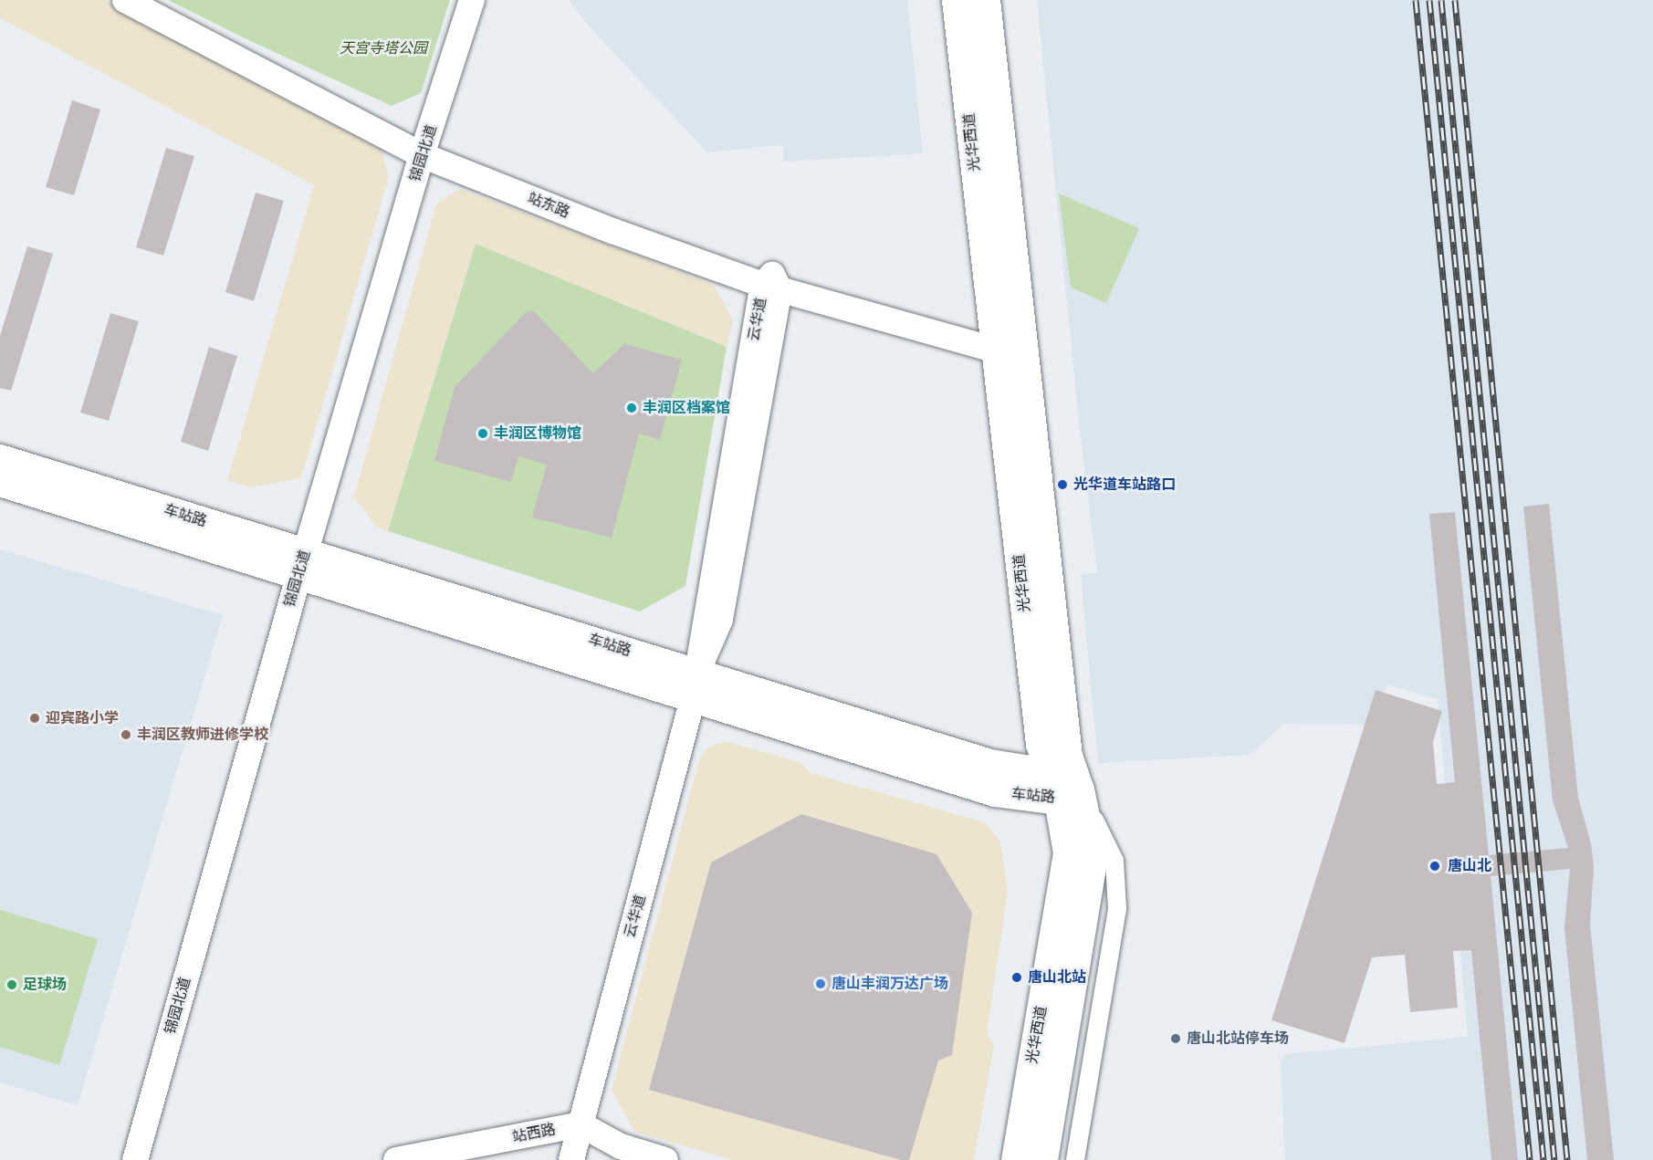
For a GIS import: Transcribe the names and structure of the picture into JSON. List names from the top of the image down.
{
  "streets": {
    "main road": ["光华西道", "车站路"],
    "street": [
      "锦园北道",
      "站东路",
      "云华道",
      "站西路"
    ]
  },
  "crossings": [
    ["光华西道", "站东路"],
    ["光华西道", "车站路"],
    ["锦园北道", "站东路"],
    ["锦园北道", "车站路"],
    ["站东路", "云华道"],
    ["云华道", "车站路"],
    ["云华道", "站西路"]
  ],
  "parks": ["天宫寺塔公园"],
  "places": [
    "丰润区档案馆",
    "丰润区博物馆",
    "光华道车站路口",
    "迎宾路小学",
    "丰润区教师进修学校",
    "唐山北",
    "唐山北站",
    "唐山丰润万达广场",
    "足球场",
    "唐山北站停车场"
  ]
}
